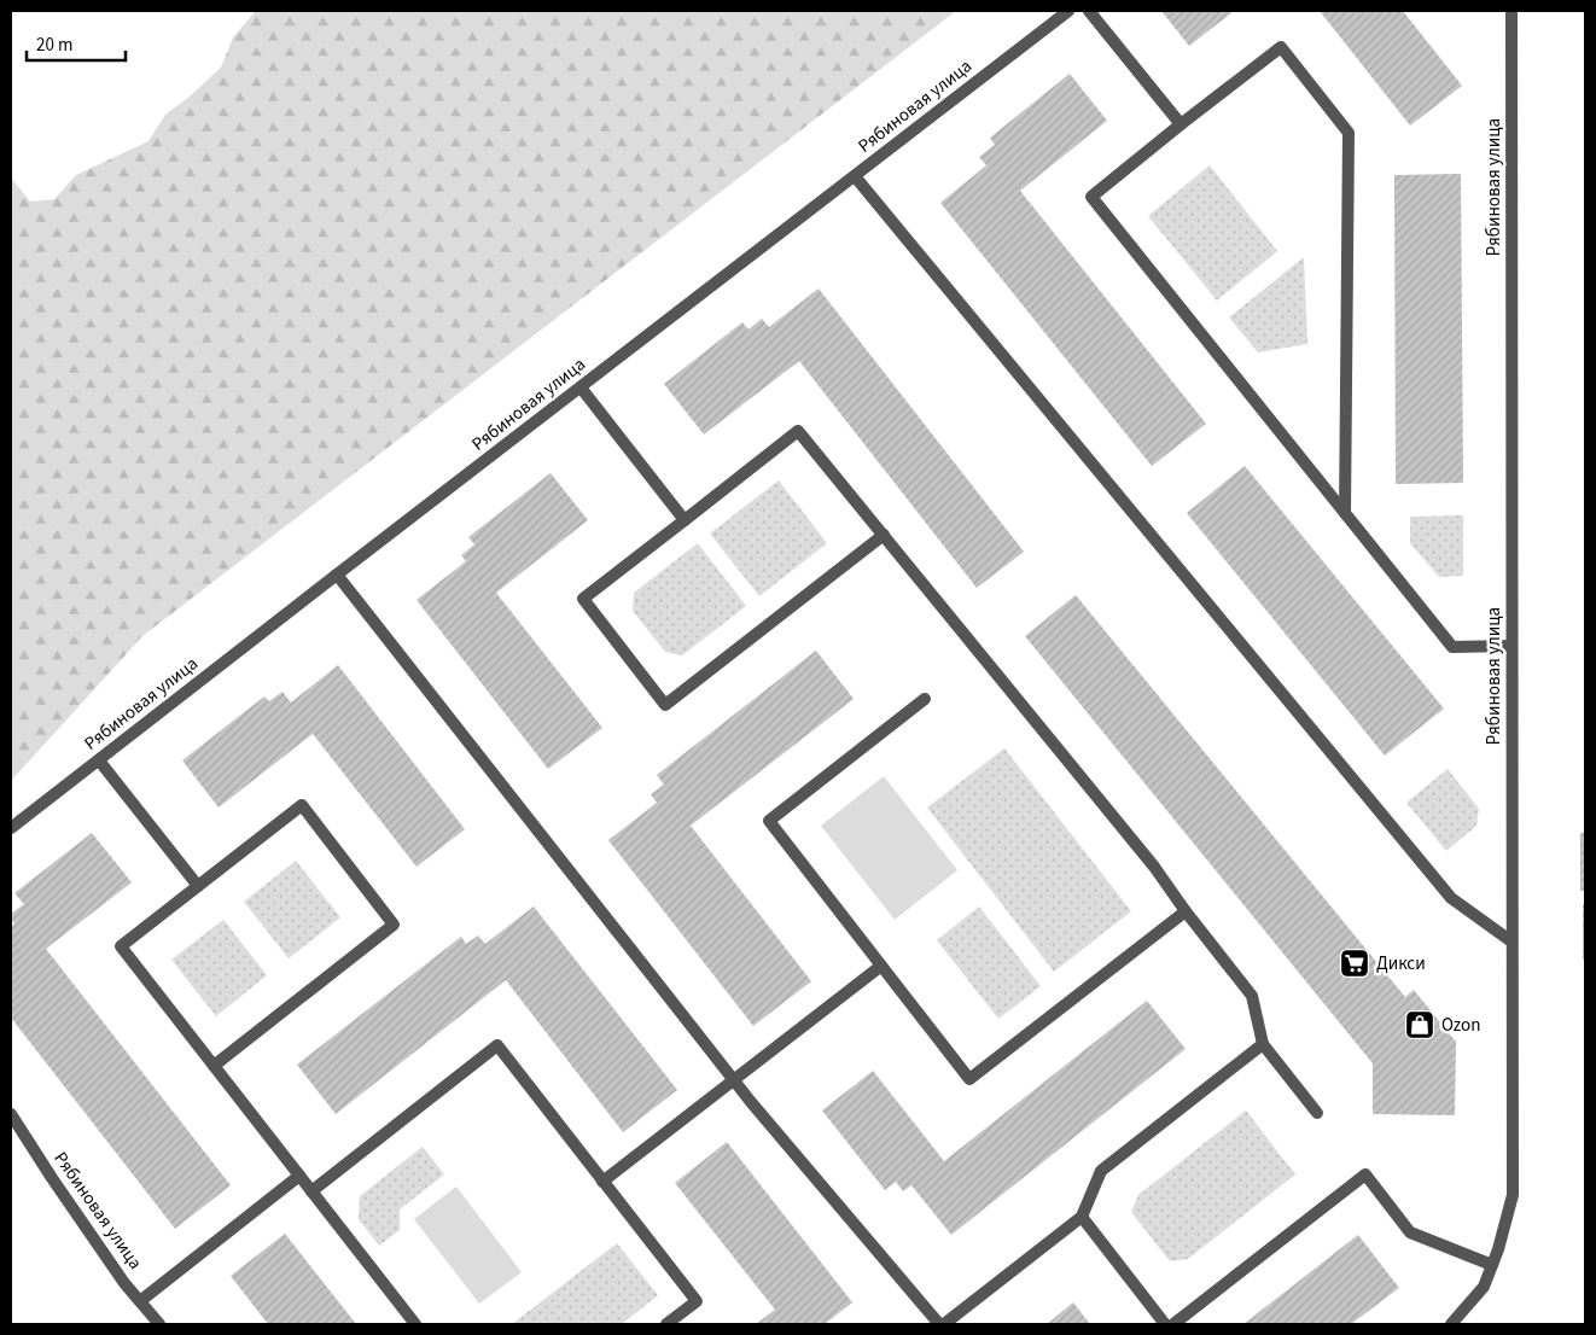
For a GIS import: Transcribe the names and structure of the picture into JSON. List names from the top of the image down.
{
  "streets": {
    "street": ["Рябиновая улица"]
  },
  "places": {
    "supermarket": ["Дикси"],
    "shop": ["Ozon"]
  },
  "scale_bar": "20 m"
}
